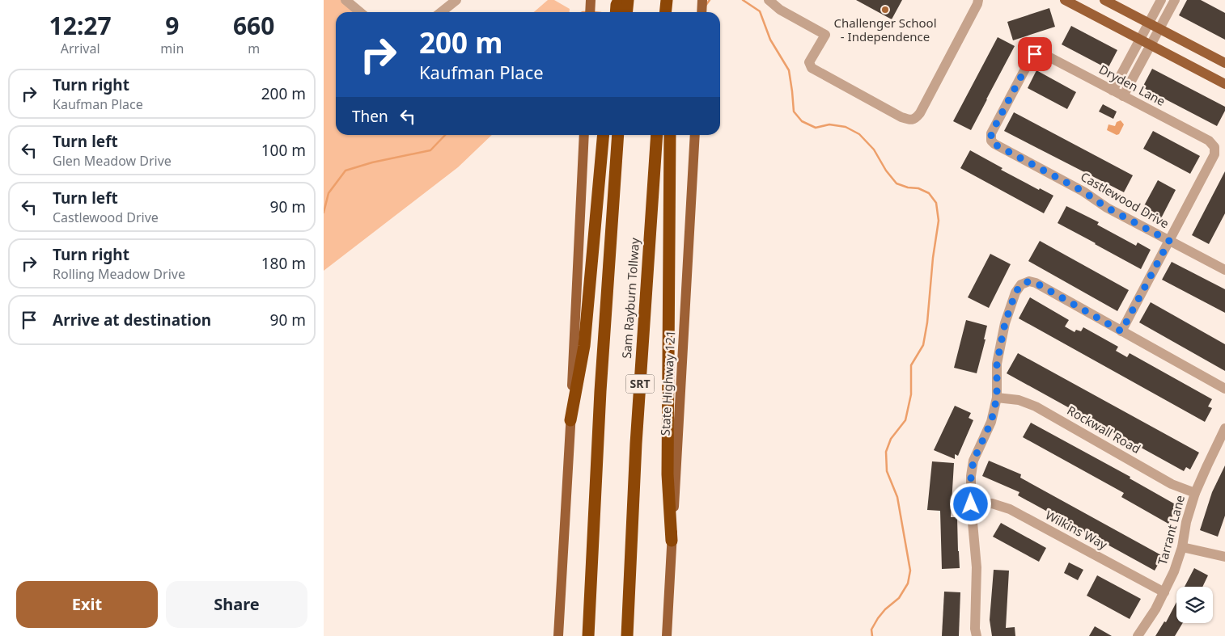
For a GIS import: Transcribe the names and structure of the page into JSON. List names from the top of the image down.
{
  "streets": {
    "highway": ["Sam Rayburn Tollway", "SRT"],
    "main road": ["State Highway 121"],
    "street": [
      "Dryden Lane",
      "Castlewood Drive",
      "Rockwall Road",
      "Wilkins Way",
      "Tarrant Lane"
    ]
  },
  "crossings": [
    ["Dryden Lane", "Castlewood Drive"],
    ["Rockwall Road", "Tarrant Lane"],
    ["Wilkins Way", "Tarrant Lane"]
  ],
  "places": ["Challenger School - Independence"],
  "page": {
    "eta": [
      "12:27",
      "Arrival",
      "9",
      "min",
      "660",
      "m"
    ],
    "turn": ["200 m", "Kaufman Place"],
    "list": [
      {
        "name": "Turn right",
        "note": "Kaufman Place",
        "value": "200 m"
      },
      {
        "name": "Turn left",
        "note": "Glen Meadow Drive",
        "value": "100 m"
      },
      {
        "name": "Turn left",
        "note": "Castlewood Drive",
        "value": "90 m"
      },
      {
        "name": "Turn right",
        "note": "Rolling Meadow Drive",
        "value": "180 m"
      },
      {
        "name": "Arrive at destination",
        "value": "90 m"
      }
    ],
    "then": "Then",
    "buttons": ["Exit", "Share"]
  }
}
